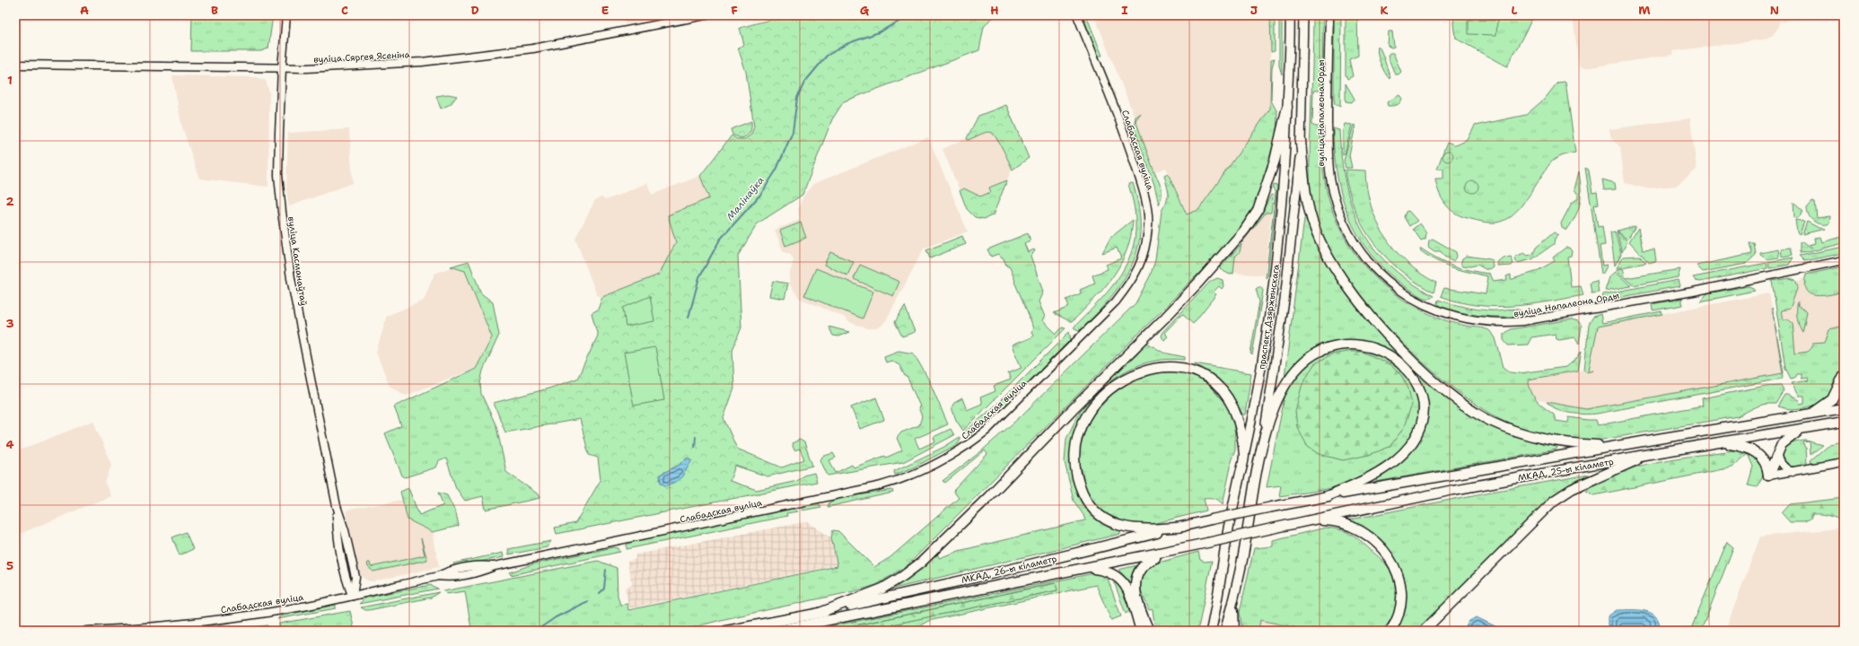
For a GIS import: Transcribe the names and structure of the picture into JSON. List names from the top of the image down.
{
  "streets": {
    "highway": ["праспект Дзяржынскага", "МКАД, 25-ы кіламетр", "МКАД, 26-ы кіламетр"],
    "main road": [
      "вуліца Сяргея Ясеніна",
      "вуліца Напалеона Орды",
      "Слабадская вуліца",
      "вуліца Касманаўтаў"
    ]
  },
  "crossings": [
    ["вуліца Сяргея Ясеніна", "вуліца Касманаўтаў"],
    ["Слабадская вуліца", "вуліца Касманаўтаў"],
    ["МКАД, 25-ы кіламетр", "МКАД, 26-ы кіламетр"]
  ],
  "water": ["Малінаўка"],
  "grid": {
    "columns": [
      "A",
      "B",
      "C",
      "D",
      "E",
      "F",
      "G",
      "H",
      "I",
      "J",
      "K",
      "L",
      "M",
      "N"
    ],
    "rows": [
      "1",
      "2",
      "3",
      "4",
      "5"
    ]
  }
}
